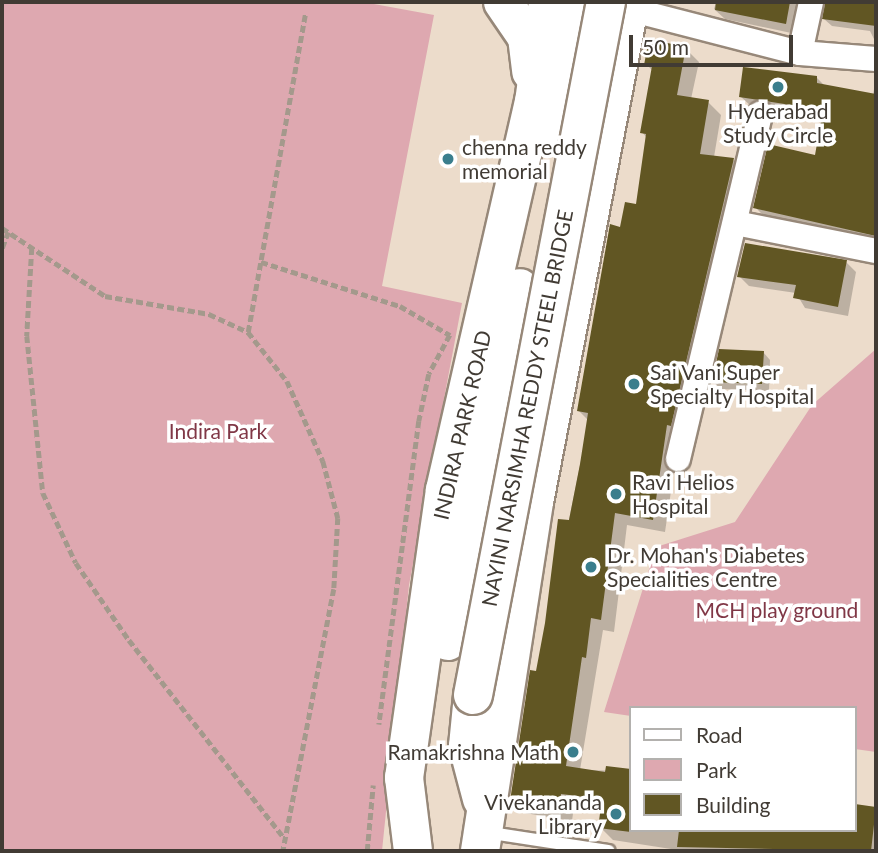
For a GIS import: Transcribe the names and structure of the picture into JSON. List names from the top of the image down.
{
  "streets": {
    "main road": ["NAYINI NARSIMHA REDDY STEEL BRIDGE", "INDIRA PARK ROAD"]
  },
  "crossings": [
    ["NAYINI NARSIMHA REDDY STEEL BRIDGE", "INDIRA PARK ROAD"]
  ],
  "parks": ["Indira Park", "MCH play ground"],
  "places": [
    "Hyderabad Study Circle",
    "chenna reddy memorial",
    "Sai Vani Super Specialty Hospital",
    "Ravi Helios Hospital",
    "Dr. Mohan's Diabetes Specialities Centre",
    "Ramakrishna Math",
    "Vivekananda Library"
  ],
  "legend": ["Road", "Park", "Building"],
  "scale_bar": "50 m"
}
